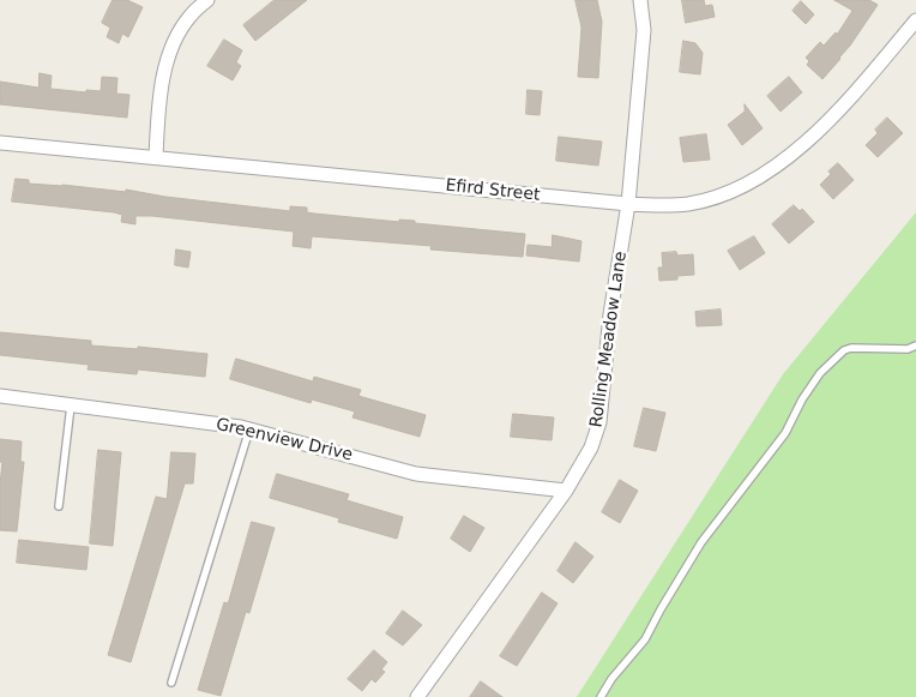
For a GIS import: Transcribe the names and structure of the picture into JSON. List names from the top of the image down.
{
  "streets": {
    "street": ["Efird Street", "Rolling Meadow Lane", "Greenview Drive"]
  },
  "crossings": [
    ["Efird Street", "Rolling Meadow Lane"],
    ["Rolling Meadow Lane", "Greenview Drive"]
  ]
}
